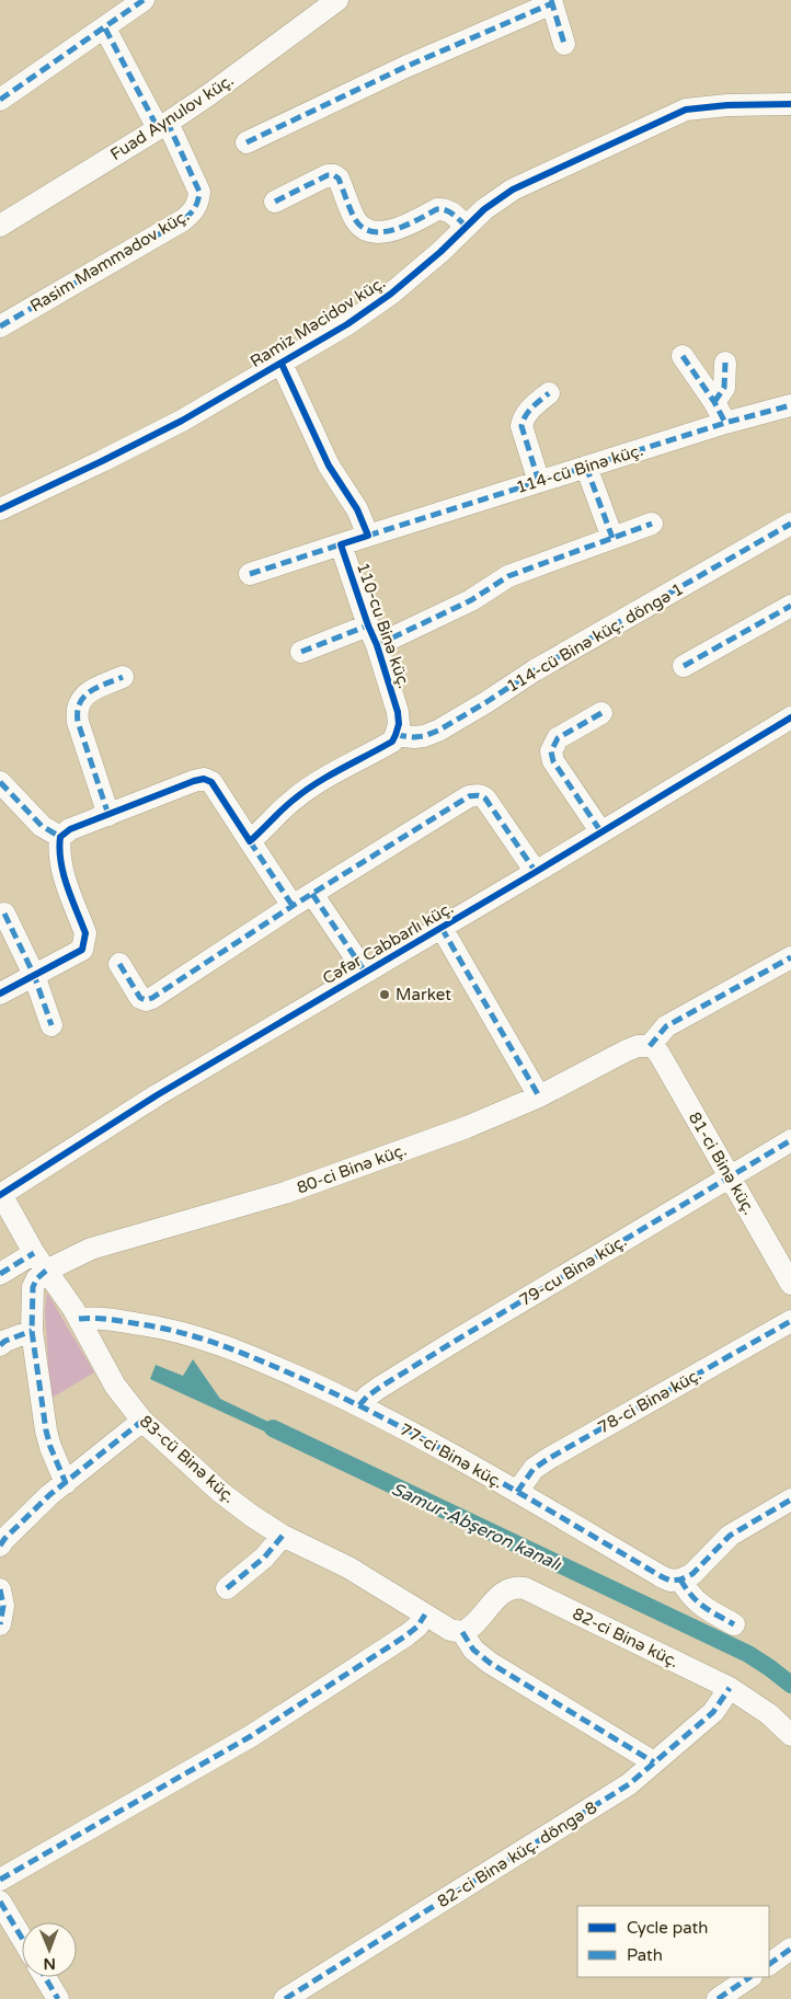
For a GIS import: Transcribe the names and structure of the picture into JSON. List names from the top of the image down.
{
  "streets": {
    "street": [
      "Fuad Aynulov küç.",
      "Rasim Məmmədov küç.",
      "Ramiz Məcidov küç.",
      "114-cü Binə küç.",
      "110-cu Binə küç.",
      "114-cü Binə küç. döngə 1",
      "Cəfər Cabbarlı küç.",
      "81-ci Binə küç.",
      "80-ci Binə küç.",
      "79-cu Binə küç.",
      "78-ci Binə küç.",
      "77-ci Binə küç.",
      "83-cü Binə küç.",
      "82-ci Binə küç.",
      "82-ci Binə küç. döngə 8"
    ]
  },
  "crossings": [
    ["Fuad Aynulov küç.", "Rasim Məmmədov küç."],
    ["114-cü Binə küç.", "110-cu Binə küç."],
    ["110-cu Binə küç.", "114-cü Binə küç. döngə 1"],
    ["Cəfər Cabbarlı küç.", "83-cü Binə küç."],
    ["81-ci Binə küç.", "80-ci Binə küç."],
    ["81-ci Binə küç.", "79-cu Binə küç."],
    ["80-ci Binə küç.", "83-cü Binə küç."],
    ["79-cu Binə küç.", "77-ci Binə küç."],
    ["78-ci Binə küç.", "77-ci Binə küç."],
    ["77-ci Binə küç.", "83-cü Binə küç."],
    ["83-cü Binə küç.", "82-ci Binə küç."],
    ["82-ci Binə küç.", "82-ci Binə küç. döngə 8"]
  ],
  "water": ["Samur-Abşeron kanalı"],
  "places": ["Market"],
  "legend": ["Cycle path", "Path"],
  "north": "bottom"
}
